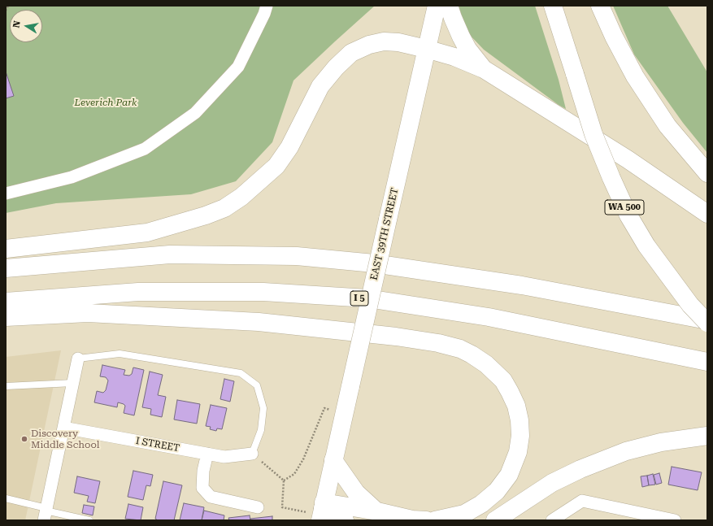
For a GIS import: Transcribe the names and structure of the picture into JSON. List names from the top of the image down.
{
  "streets": {
    "main road": ["WA 500", "EAST 39TH STREET", "I 5"],
    "street": ["I STREET"]
  },
  "parks": ["Leverich Park"],
  "places": ["Discovery Middle School"],
  "north": "left"
}
